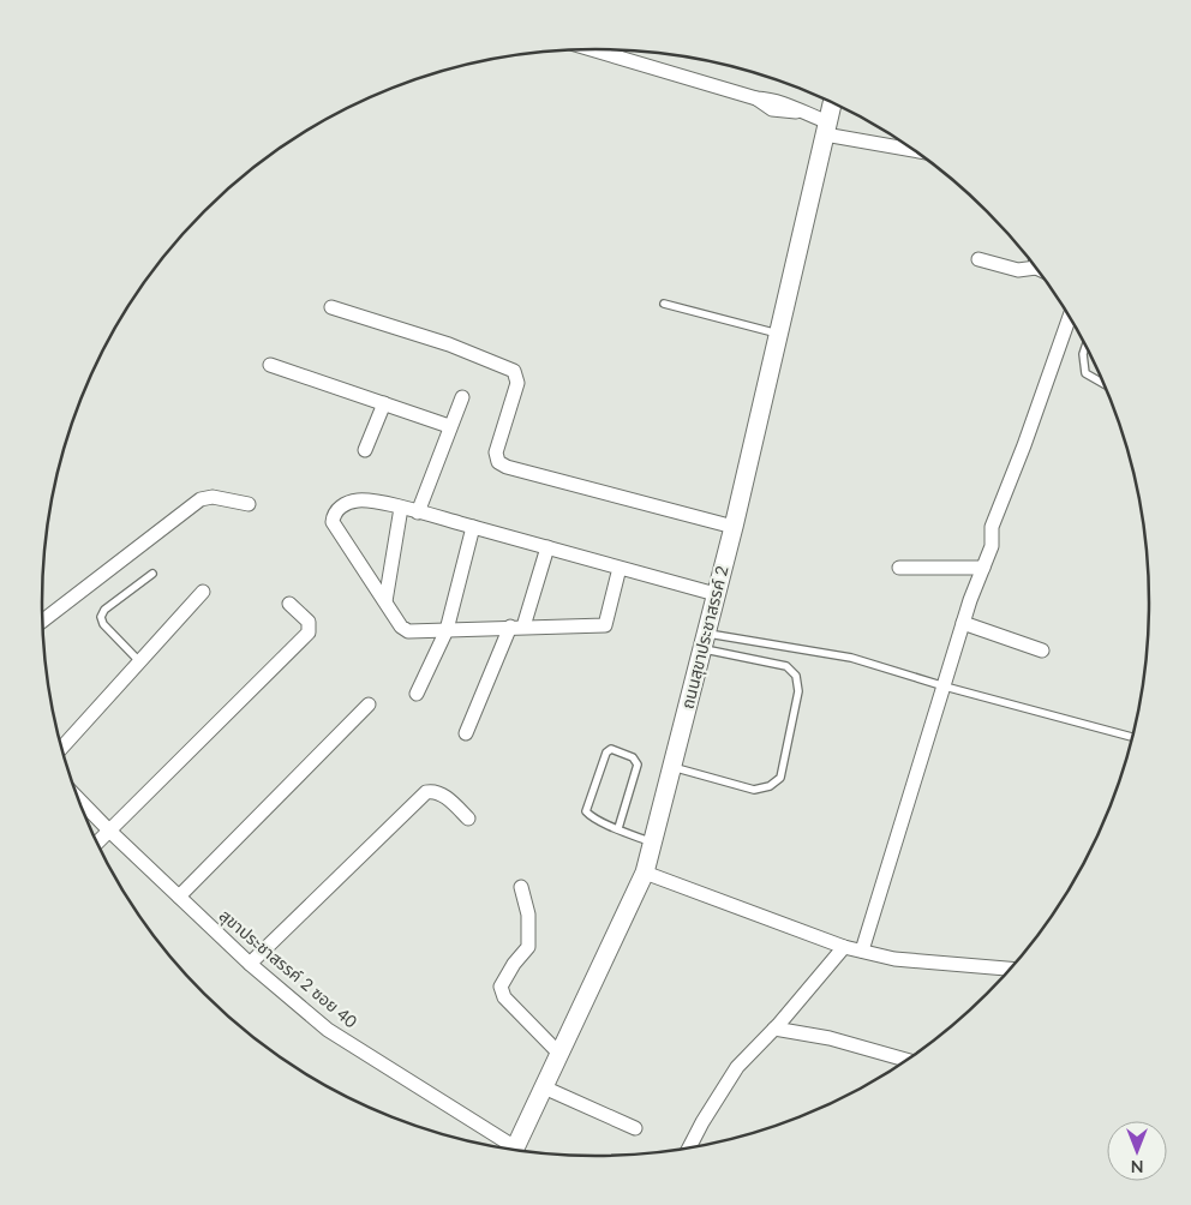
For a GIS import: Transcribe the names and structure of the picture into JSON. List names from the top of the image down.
{
  "streets": {
    "street": ["ถนนสุขาประชาสรรค์ 2", "สุขาประชาสรรค์ 2 ซอย 40"]
  },
  "north": "bottom"
}
